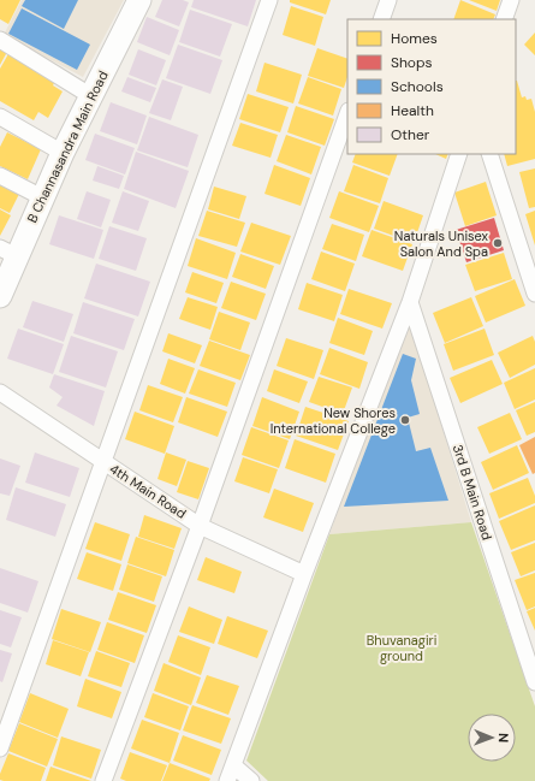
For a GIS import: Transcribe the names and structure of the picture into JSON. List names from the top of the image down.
{
  "streets": {
    "street": ["B Channasandra Main Road", "4th Main Road", "3rd B Main Road"]
  },
  "parks": ["Bhuvanagiri ground"],
  "places": ["Naturals Unisex Salon And Spa", "New Shores International College"],
  "legend": [
    "Homes",
    "Shops",
    "Schools",
    "Health",
    "Other"
  ],
  "north": "right"
}
